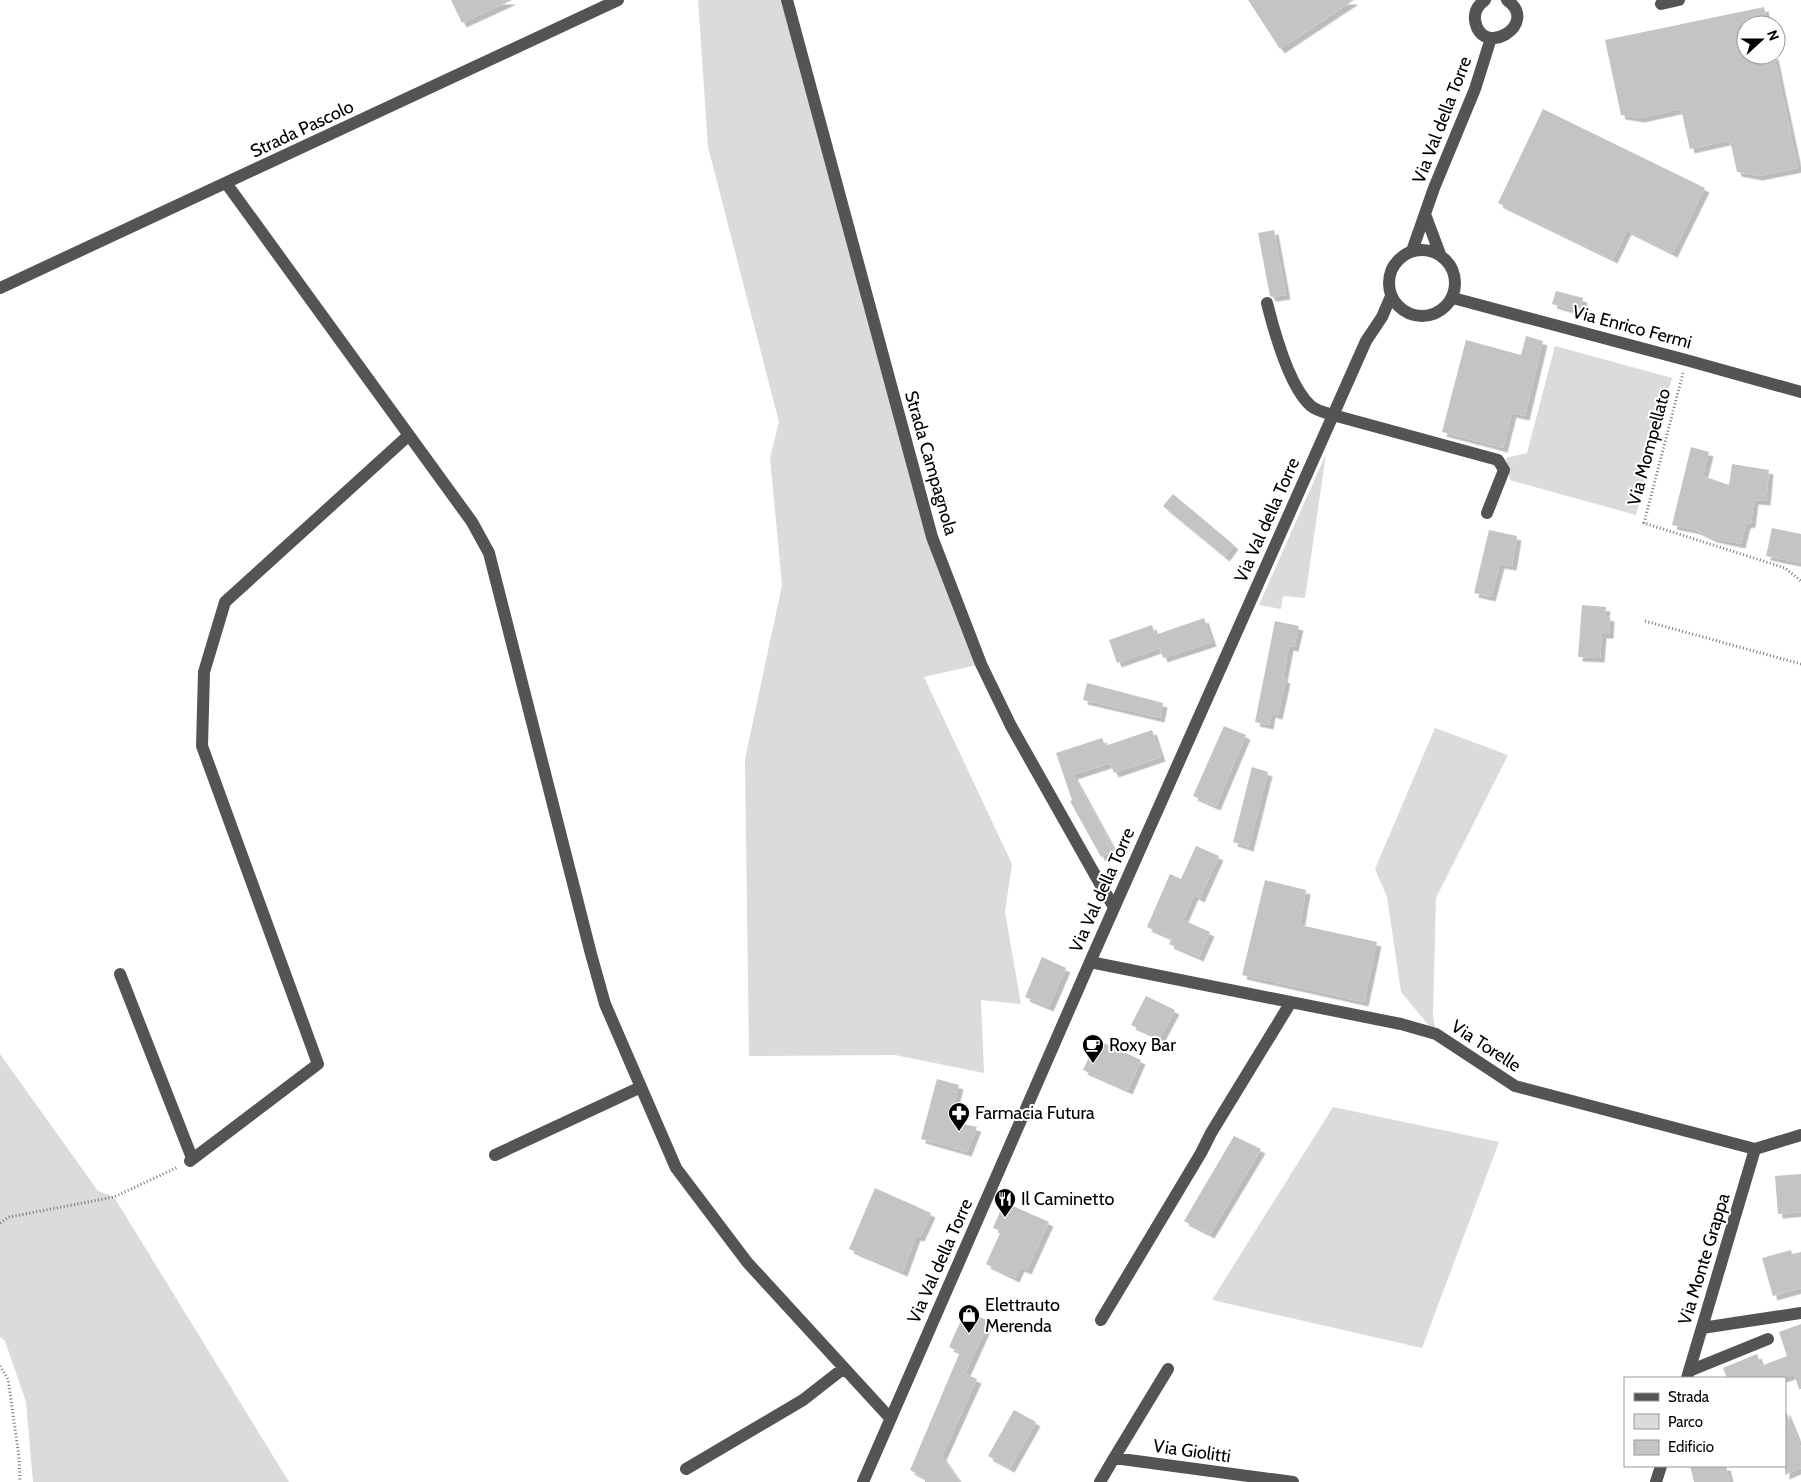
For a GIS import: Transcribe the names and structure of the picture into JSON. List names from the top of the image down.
{
  "streets": {
    "street": [
      "Via Val della Torre",
      "Strada Pascolo",
      "Via Enrico Fermi",
      "Strada Campagnola",
      "Via Torelle",
      "Via Monte Grappa",
      "Via Giolitti"
    ],
    "path": ["Via Mompellato"]
  },
  "crossings": [
    ["Via Val della Torre", "Via Enrico Fermi"],
    ["Via Val della Torre", "Strada Campagnola"],
    ["Via Val della Torre", "Via Torelle"],
    ["Via Enrico Fermi", "Via Mompellato"],
    ["Via Torelle", "Via Monte Grappa"]
  ],
  "places": {
    "cafe": ["Roxy Bar"],
    "pharmacy": ["Farmacia Futura"],
    "restaurant": ["Il Caminetto"],
    "shop": ["Elettrauto Merenda"]
  },
  "legend": ["Strada", "Parco", "Edificio"],
  "north": "right"
}
